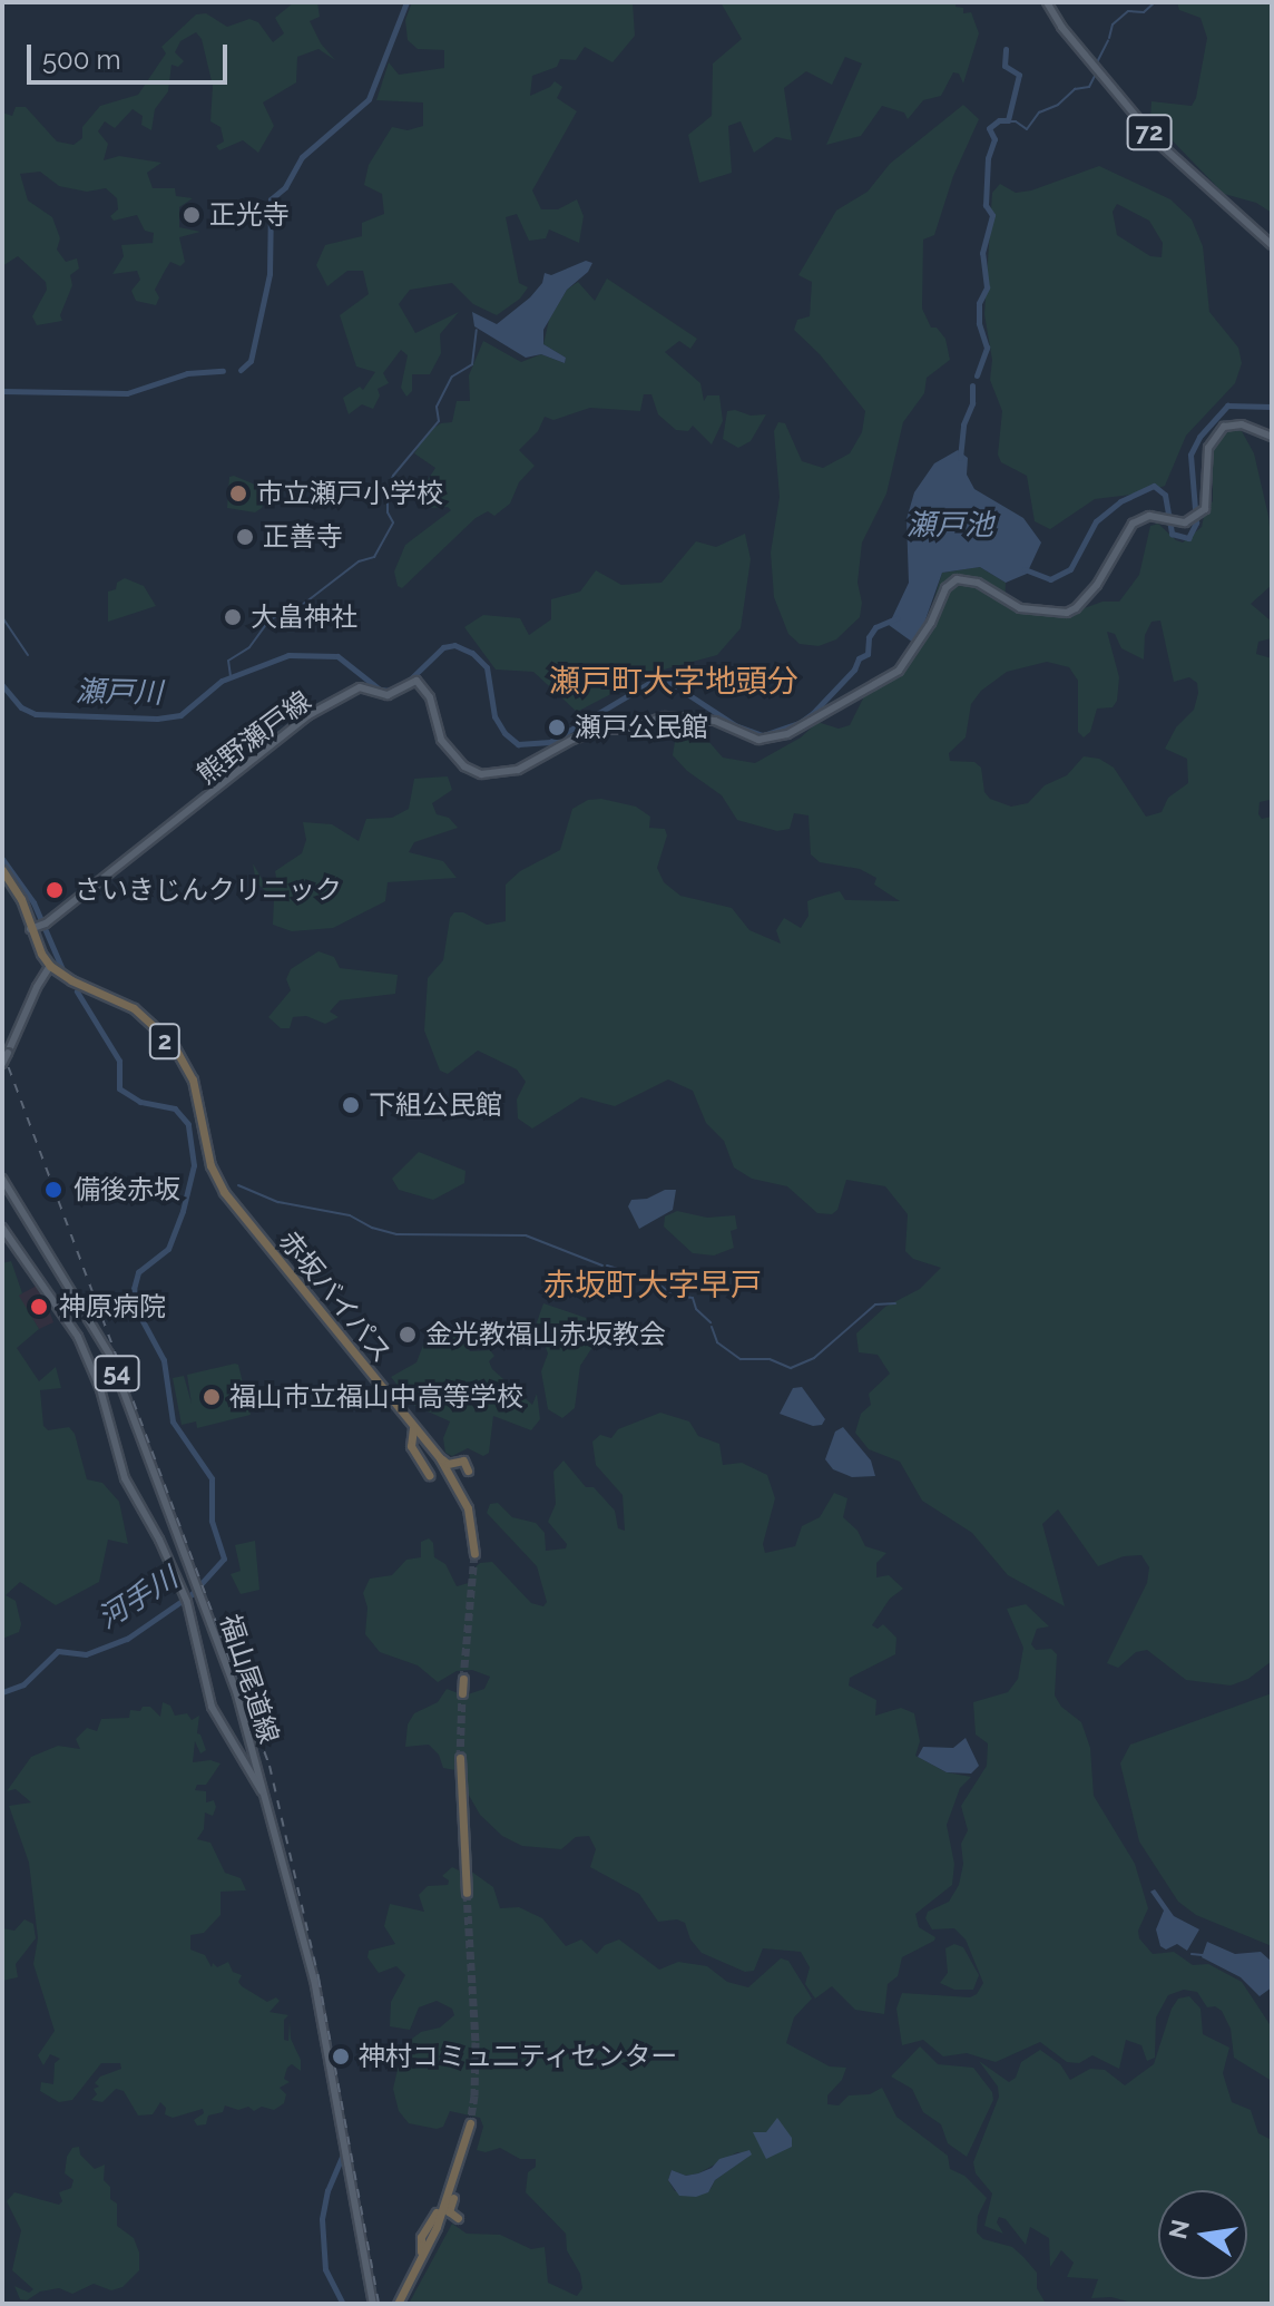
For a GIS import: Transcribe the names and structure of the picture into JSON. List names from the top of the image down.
{
  "streets": {
    "highway": ["2", "赤坂バイパス"],
    "main road": [
      "72",
      "熊野瀬戸線",
      "54",
      "福山尾道線"
    ]
  },
  "districts": ["瀬戸町大字地頭分", "赤坂町大字早戸"],
  "water": ["瀬戸池", "瀬戸川", "河手川"],
  "places": [
    "正光寺",
    "市立瀬戸小学校",
    "正善寺",
    "大畠神社",
    "瀬戸公民館",
    "さいきじんクリニック",
    "下組公民館",
    "備後赤坂",
    "神原病院",
    "金光教福山赤坂教会",
    "福山市立福山中高等学校",
    "神村コミュ二ティセンター"
  ],
  "scale_bar": "500 m",
  "north": "left"
}
